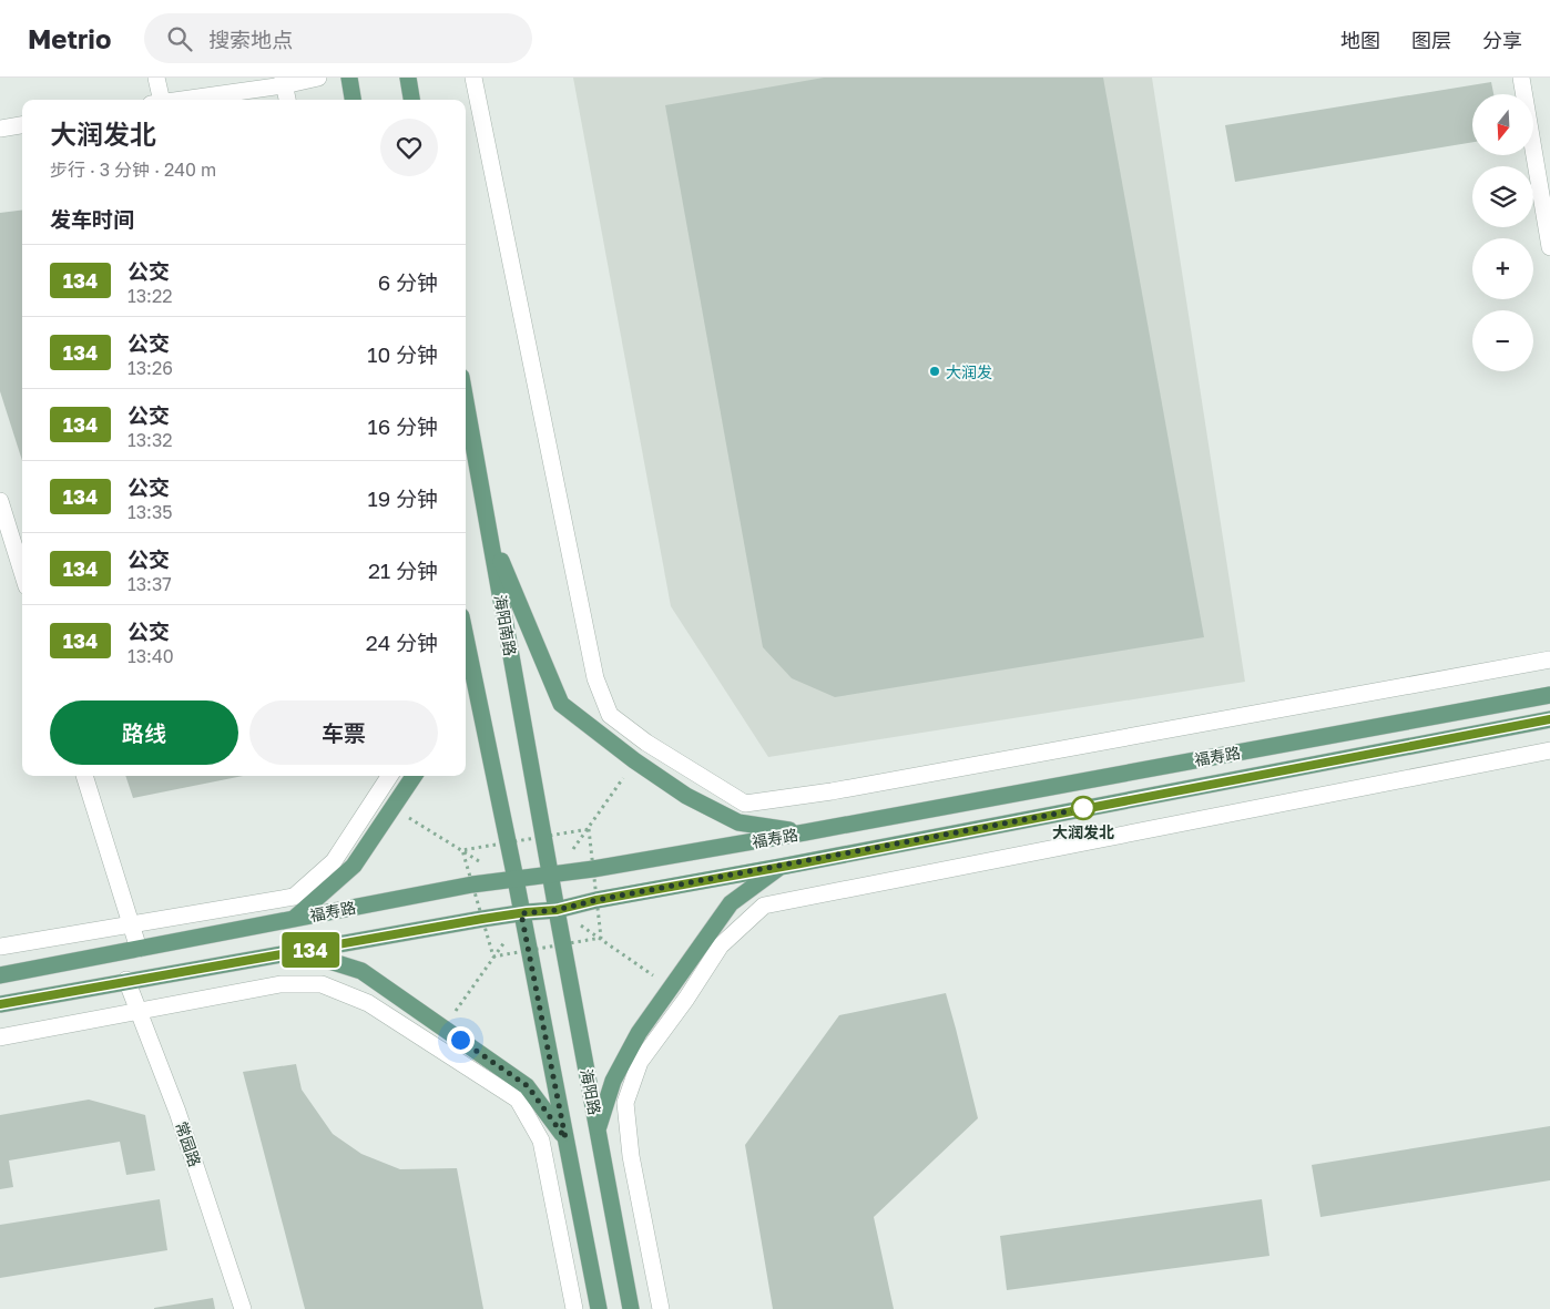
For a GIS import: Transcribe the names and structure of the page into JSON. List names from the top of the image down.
{
  "streets": {
    "main road": ["海阳南路", "福寿路", "海阳路"],
    "street": ["常园路"]
  },
  "crossings": [
    ["海阳南路", "福寿路"],
    ["海阳南路", "海阳路"],
    ["福寿路", "海阳路"],
    ["福寿路", "常园路"]
  ],
  "places": ["大润发", "大润发北"],
  "lines": ["bus line 134"],
  "north": "bottom",
  "page": {
    "header": "Metrio",
    "search": "搜索地点",
    "nav": ["地图", "图层", "分享"],
    "on_map": "134",
    "map_buttons": ["+", "−"],
    "heading": [
      ["大润发北", "步行 · 3 分钟 · 240 m"],
      "发车时间"
    ],
    "list": [
      {
        "mark": "134",
        "name": "公交",
        "note": "13:22",
        "value": "6 分钟"
      },
      {
        "mark": "134",
        "name": "公交",
        "note": "13:26",
        "value": "10 分钟"
      },
      {
        "mark": "134",
        "name": "公交",
        "note": "13:32",
        "value": "16 分钟"
      },
      {
        "mark": "134",
        "name": "公交",
        "note": "13:35",
        "value": "19 分钟"
      },
      {
        "mark": "134",
        "name": "公交",
        "note": "13:37",
        "value": "21 分钟"
      },
      {
        "mark": "134",
        "name": "公交",
        "note": "13:40",
        "value": "24 分钟"
      }
    ],
    "buttons": ["路线", "车票"]
  }
}
